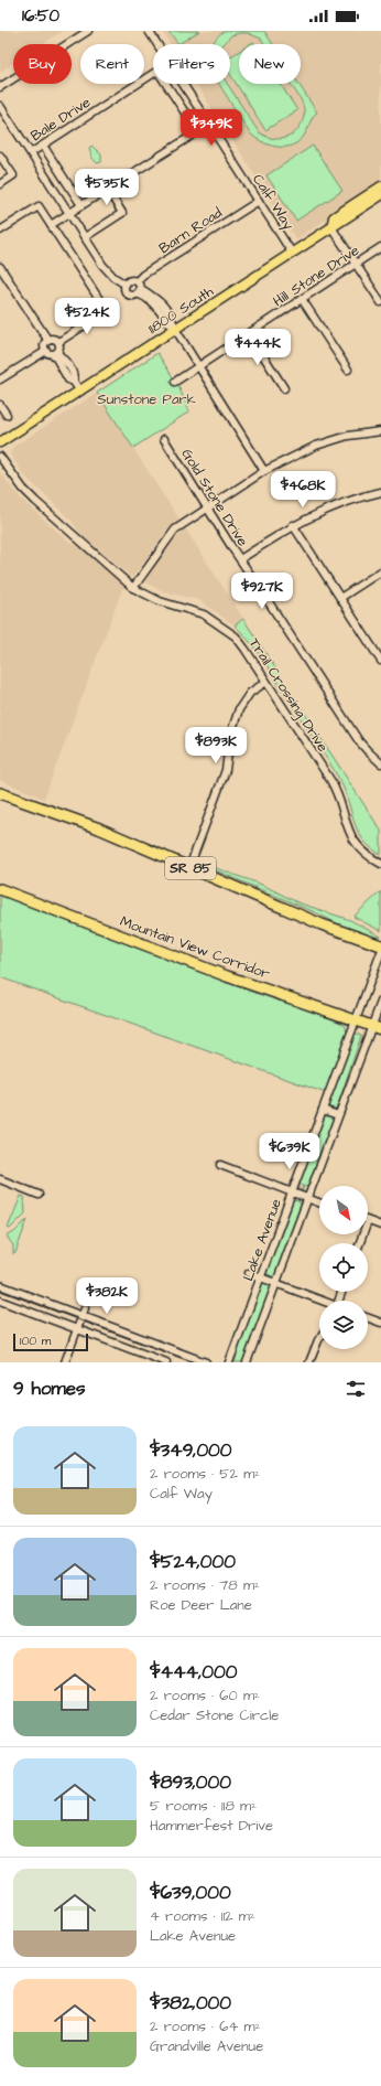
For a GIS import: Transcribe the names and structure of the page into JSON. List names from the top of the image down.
{
  "streets": {
    "highway": ["SR 85", "Mountain View Corridor"],
    "main road": ["11800 South"],
    "street": [
      "Bale Drive",
      "Calf Way",
      "Barn Road",
      "Hill Stone Drive",
      "Gold Stone Drive",
      "Trail Crossing Drive",
      "Lake Avenue"
    ]
  },
  "crossings": [
    ["Calf Way", "Barn Road"],
    ["Calf Way", "11800 South"],
    ["Mountain View Corridor", "Lake Avenue"]
  ],
  "parks": ["Sunstone Park"],
  "scale_bar": "100 m",
  "north": "bottom right",
  "page": {
    "status": "16:50",
    "chip": [
      "Buy",
      "Rent",
      "Filters",
      "New"
    ],
    "price": [
      "$349K",
      "$535K",
      "$524K",
      "$444K",
      "$468K",
      "$927K",
      "$893K",
      "$639K",
      "$382K"
    ],
    "scale": "100 m",
    "heading": "9 homes",
    "list": [
      {
        "name": "$349,000",
        "note": "2 rooms · 52 m² · Calf Way"
      },
      {
        "name": "$524,000",
        "note": "2 rooms · 78 m² · Roe Deer Lane"
      },
      {
        "name": "$444,000",
        "note": "2 rooms · 60 m² · Cedar Stone Circle"
      },
      {
        "name": "$893,000",
        "note": "5 rooms · 118 m² · Hammerfest Drive"
      },
      {
        "name": "$639,000",
        "note": "4 rooms · 112 m² · Lake Avenue"
      },
      {
        "name": "$382,000",
        "note": "2 rooms · 64 m² · Grandville Avenue"
      }
    ]
  }
}
